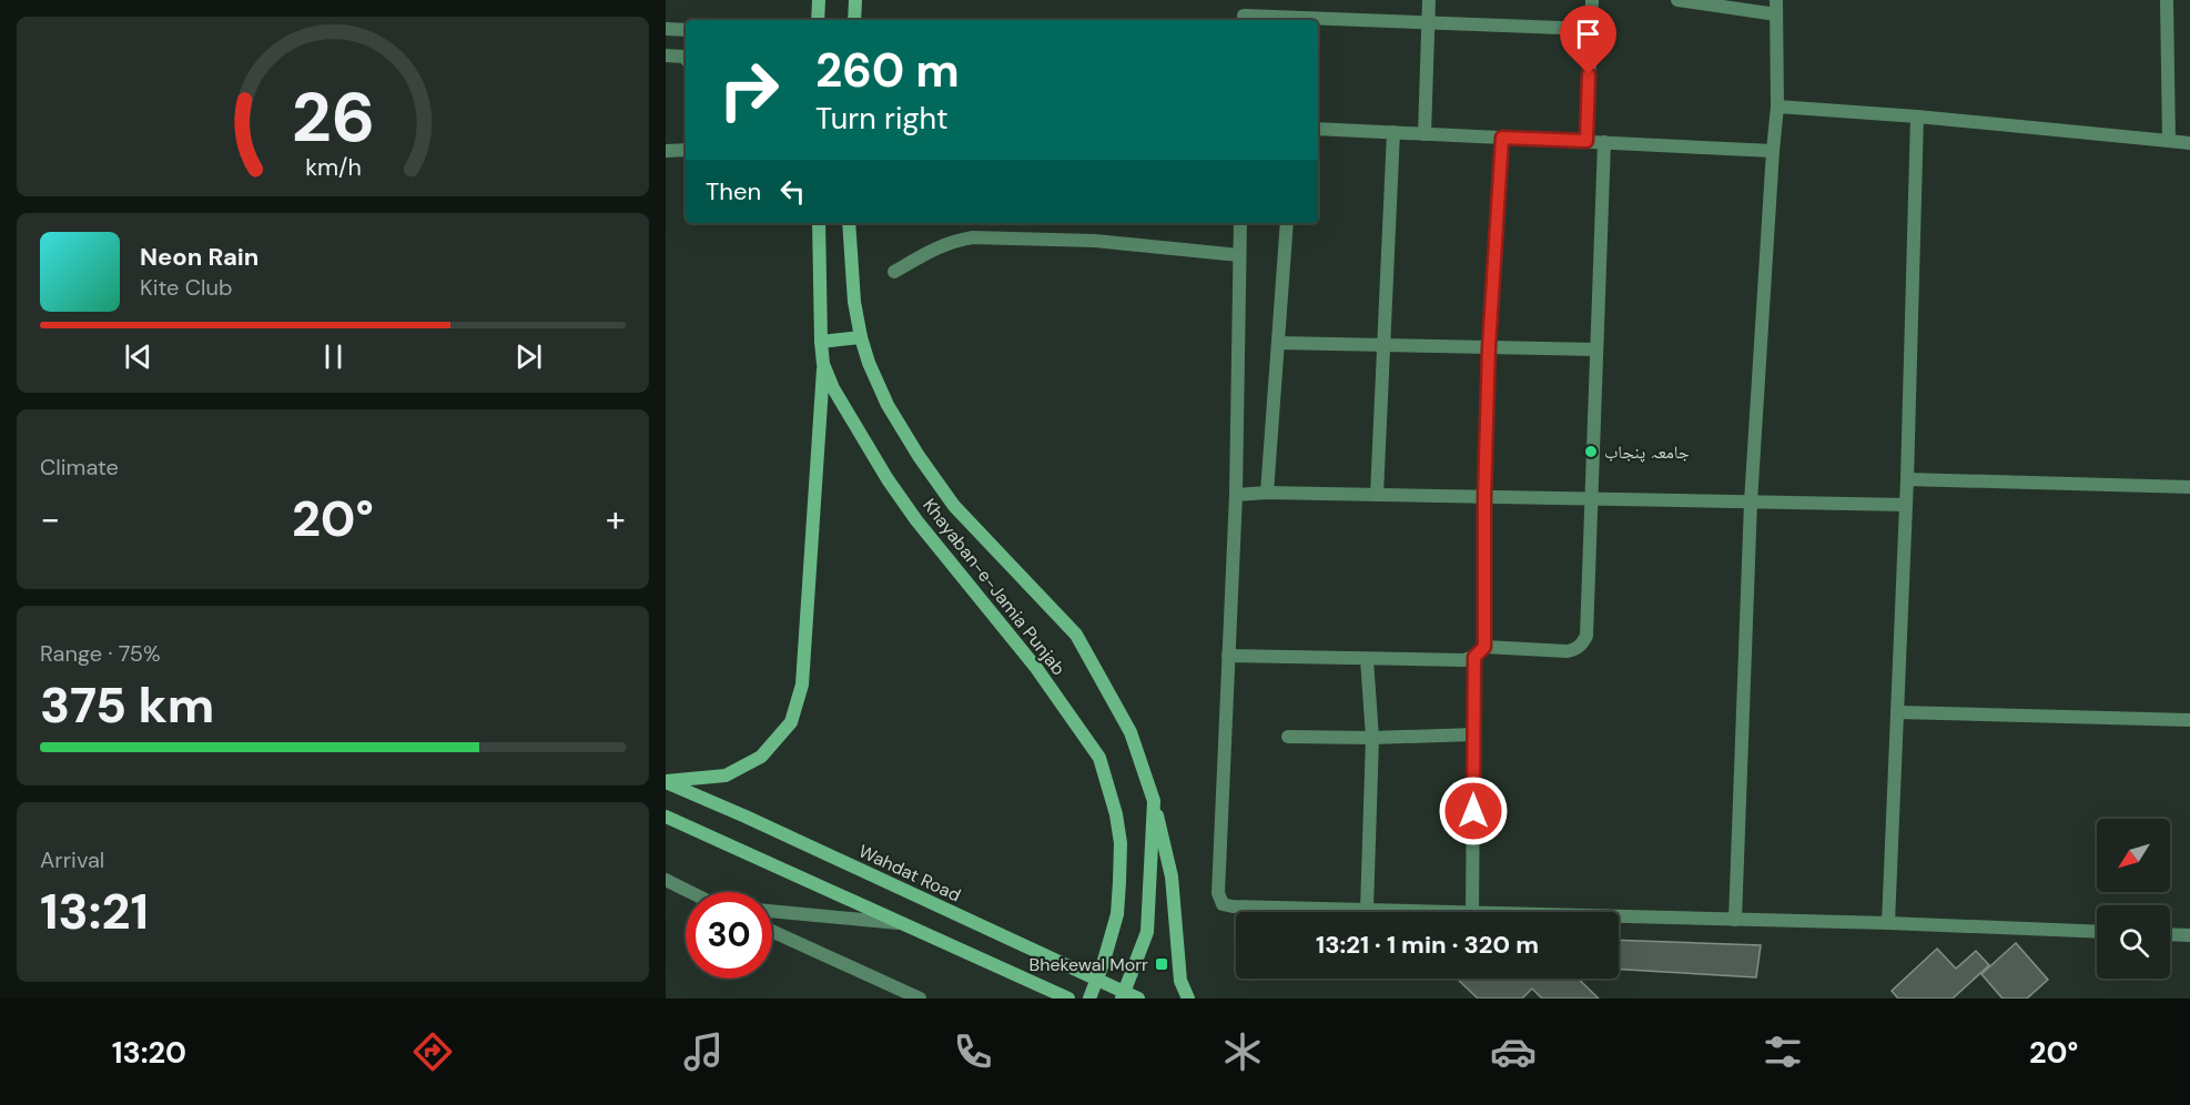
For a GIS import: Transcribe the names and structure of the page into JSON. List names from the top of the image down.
{
  "streets": {
    "main road": ["Khayaban-e-Jamia Punjab", "Wahdat Road"]
  },
  "crossings": [
    ["Khayaban-e-Jamia Punjab", "Wahdat Road"]
  ],
  "places": {
    "other": ["جامعہ پنجاب"],
    "transit": ["Bhekewal Morr"]
  },
  "north": "bottom left",
  "page": {
    "turn": ["260 m", "Turn right"],
    "then": "Then",
    "song": ["Neon Rain", "Kite Club"],
    "tile": [
      "Climate",
      ["Range · 75%", "375 km"],
      ["Arrival", "13:21"]
    ],
    "heat": ["−", "20°", "+"],
    "limit": "30",
    "trip": "13:21 · 1 min · 320 m",
    "tabs": ["13:20", "20°"],
    "gauge": ["26", "km/h"]
  }
}
